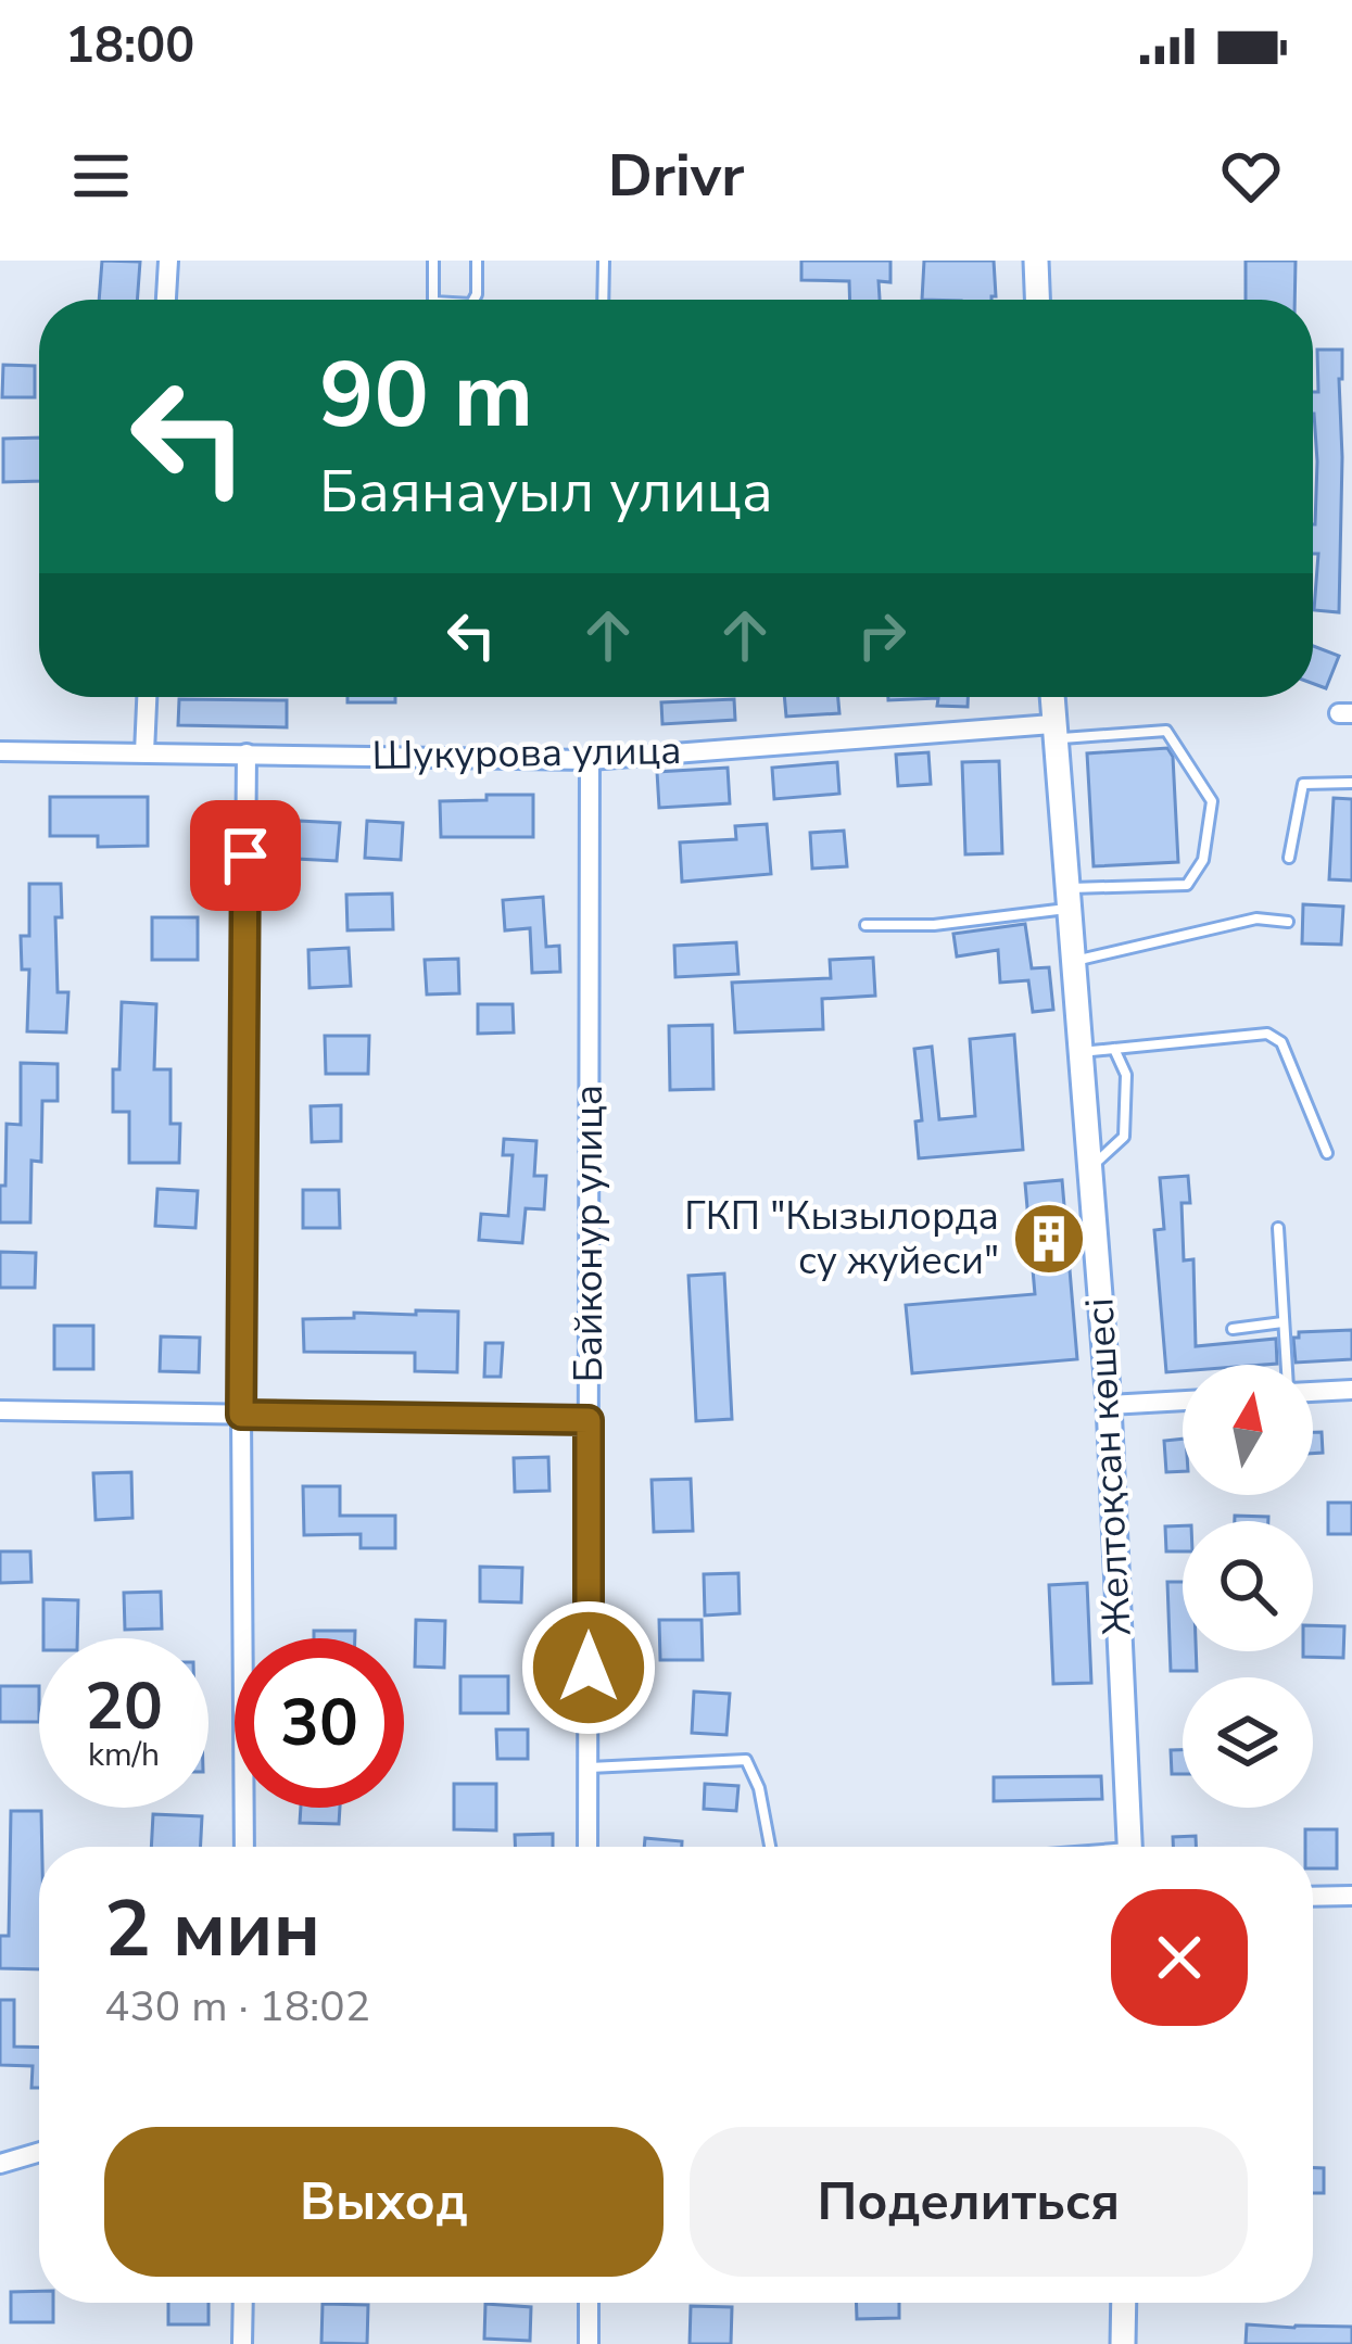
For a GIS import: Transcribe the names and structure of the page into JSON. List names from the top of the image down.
{
  "streets": {
    "street": ["Шукурова улица", "Байконур улица", "Желтоқсан көшесі"]
  },
  "crossings": [
    ["Шукурова улица", "Байконур улица"],
    ["Шукурова улица", "Желтоқсан көшесі"]
  ],
  "places": {
    "building": ["ГКП \"Кызылорда су жуйеси\""]
  },
  "north": "top",
  "page": {
    "status": "18:00",
    "header": "Drivr",
    "turn": ["90 m", "Баянауыл улица"],
    "speed": "20 km/h",
    "limit": "30",
    "heading": ["2 мин", "430 m · 18:02"],
    "buttons": ["Выход", "Поделиться"]
  }
}
